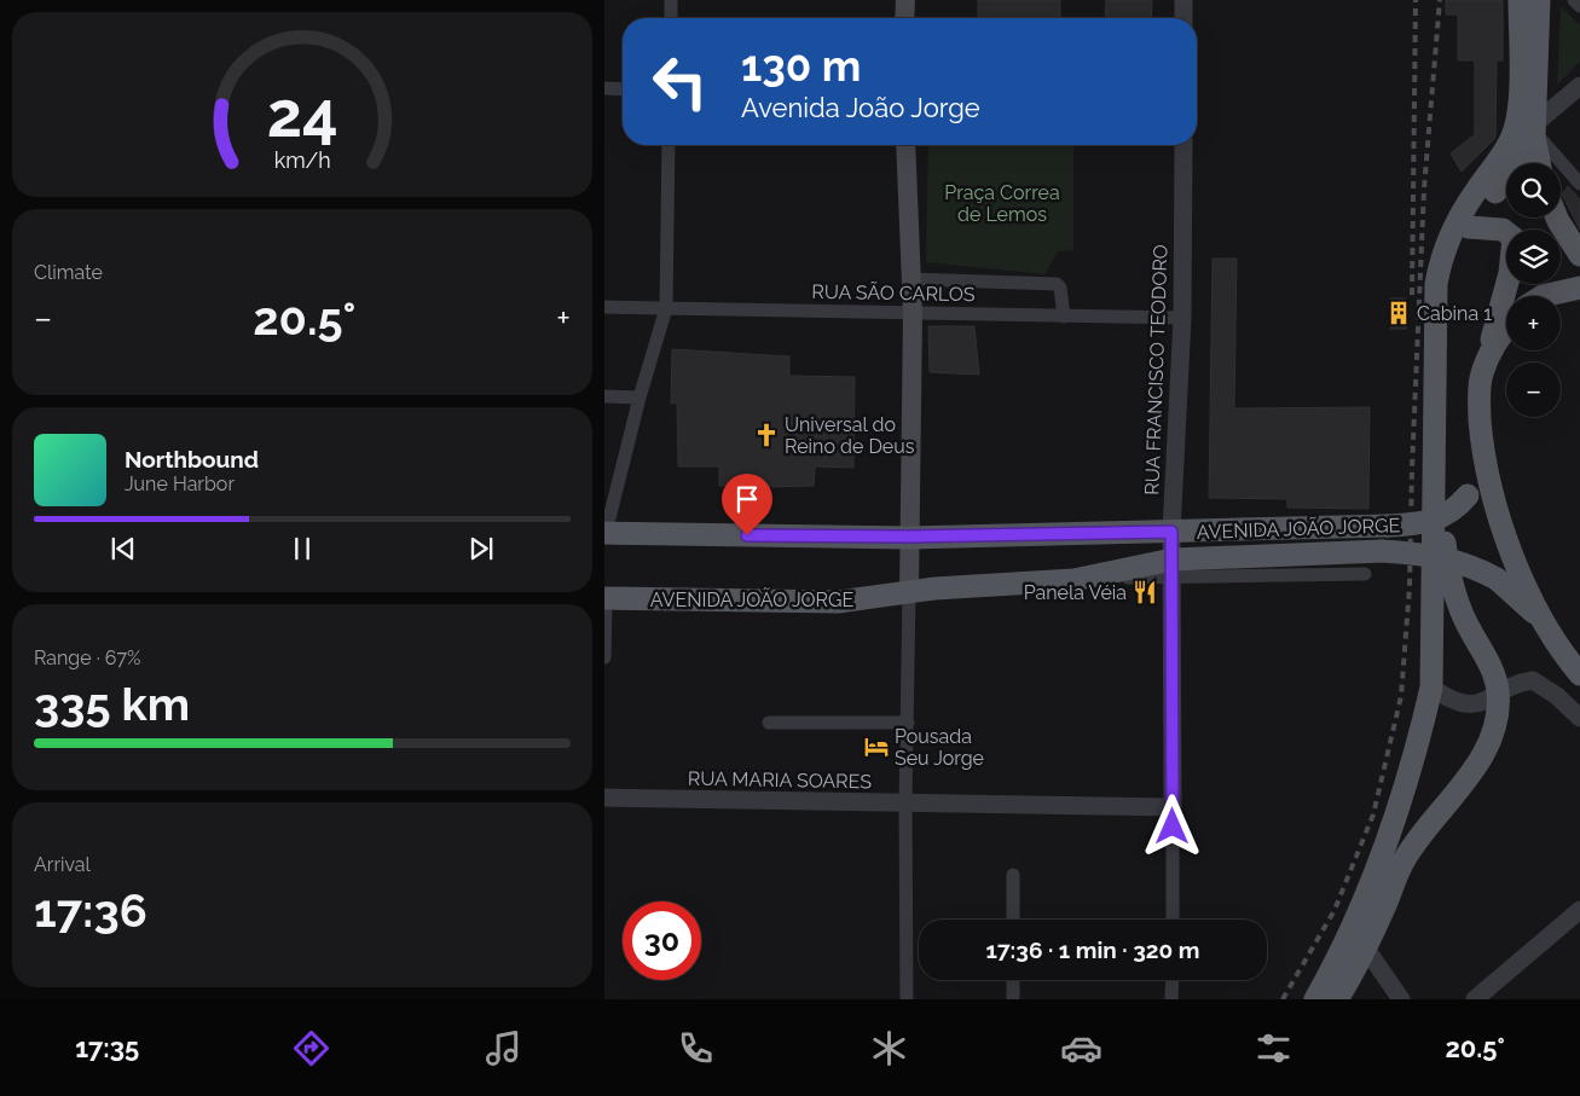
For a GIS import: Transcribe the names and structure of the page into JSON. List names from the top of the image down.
{
  "streets": {
    "main road": ["AVENIDA JOÃO JORGE"],
    "street": ["RUA SÃO CARLOS", "RUA FRANCISCO TEODORO", "RUA MARIA SOARES"]
  },
  "crossings": [
    ["RUA SÃO CARLOS", "RUA FRANCISCO TEODORO"],
    ["RUA FRANCISCO TEODORO", "AVENIDA JOÃO JORGE"],
    ["RUA FRANCISCO TEODORO", "RUA MARIA SOARES"]
  ],
  "parks": ["Praça Correa de Lemos"],
  "places": {
    "building": ["Cabina 1"],
    "church": ["Universal do Reino de Deus"],
    "restaurant": ["Panela Véia"],
    "hotel": ["Pousada Seu Jorge"]
  },
  "page": {
    "turn": ["130 m", "Avenida João Jorge"],
    "map_buttons": ["+", "−"],
    "tile": [
      "Climate",
      ["Range · 67%", "335 km"],
      ["Arrival", "17:36"]
    ],
    "heat": ["−", "20.5°", "+"],
    "song": ["Northbound", "June Harbor"],
    "limit": "30",
    "trip": "17:36 · 1 min · 320 m",
    "tabs": ["17:35", "20.5°"],
    "gauge": ["24", "km/h"]
  }
}
